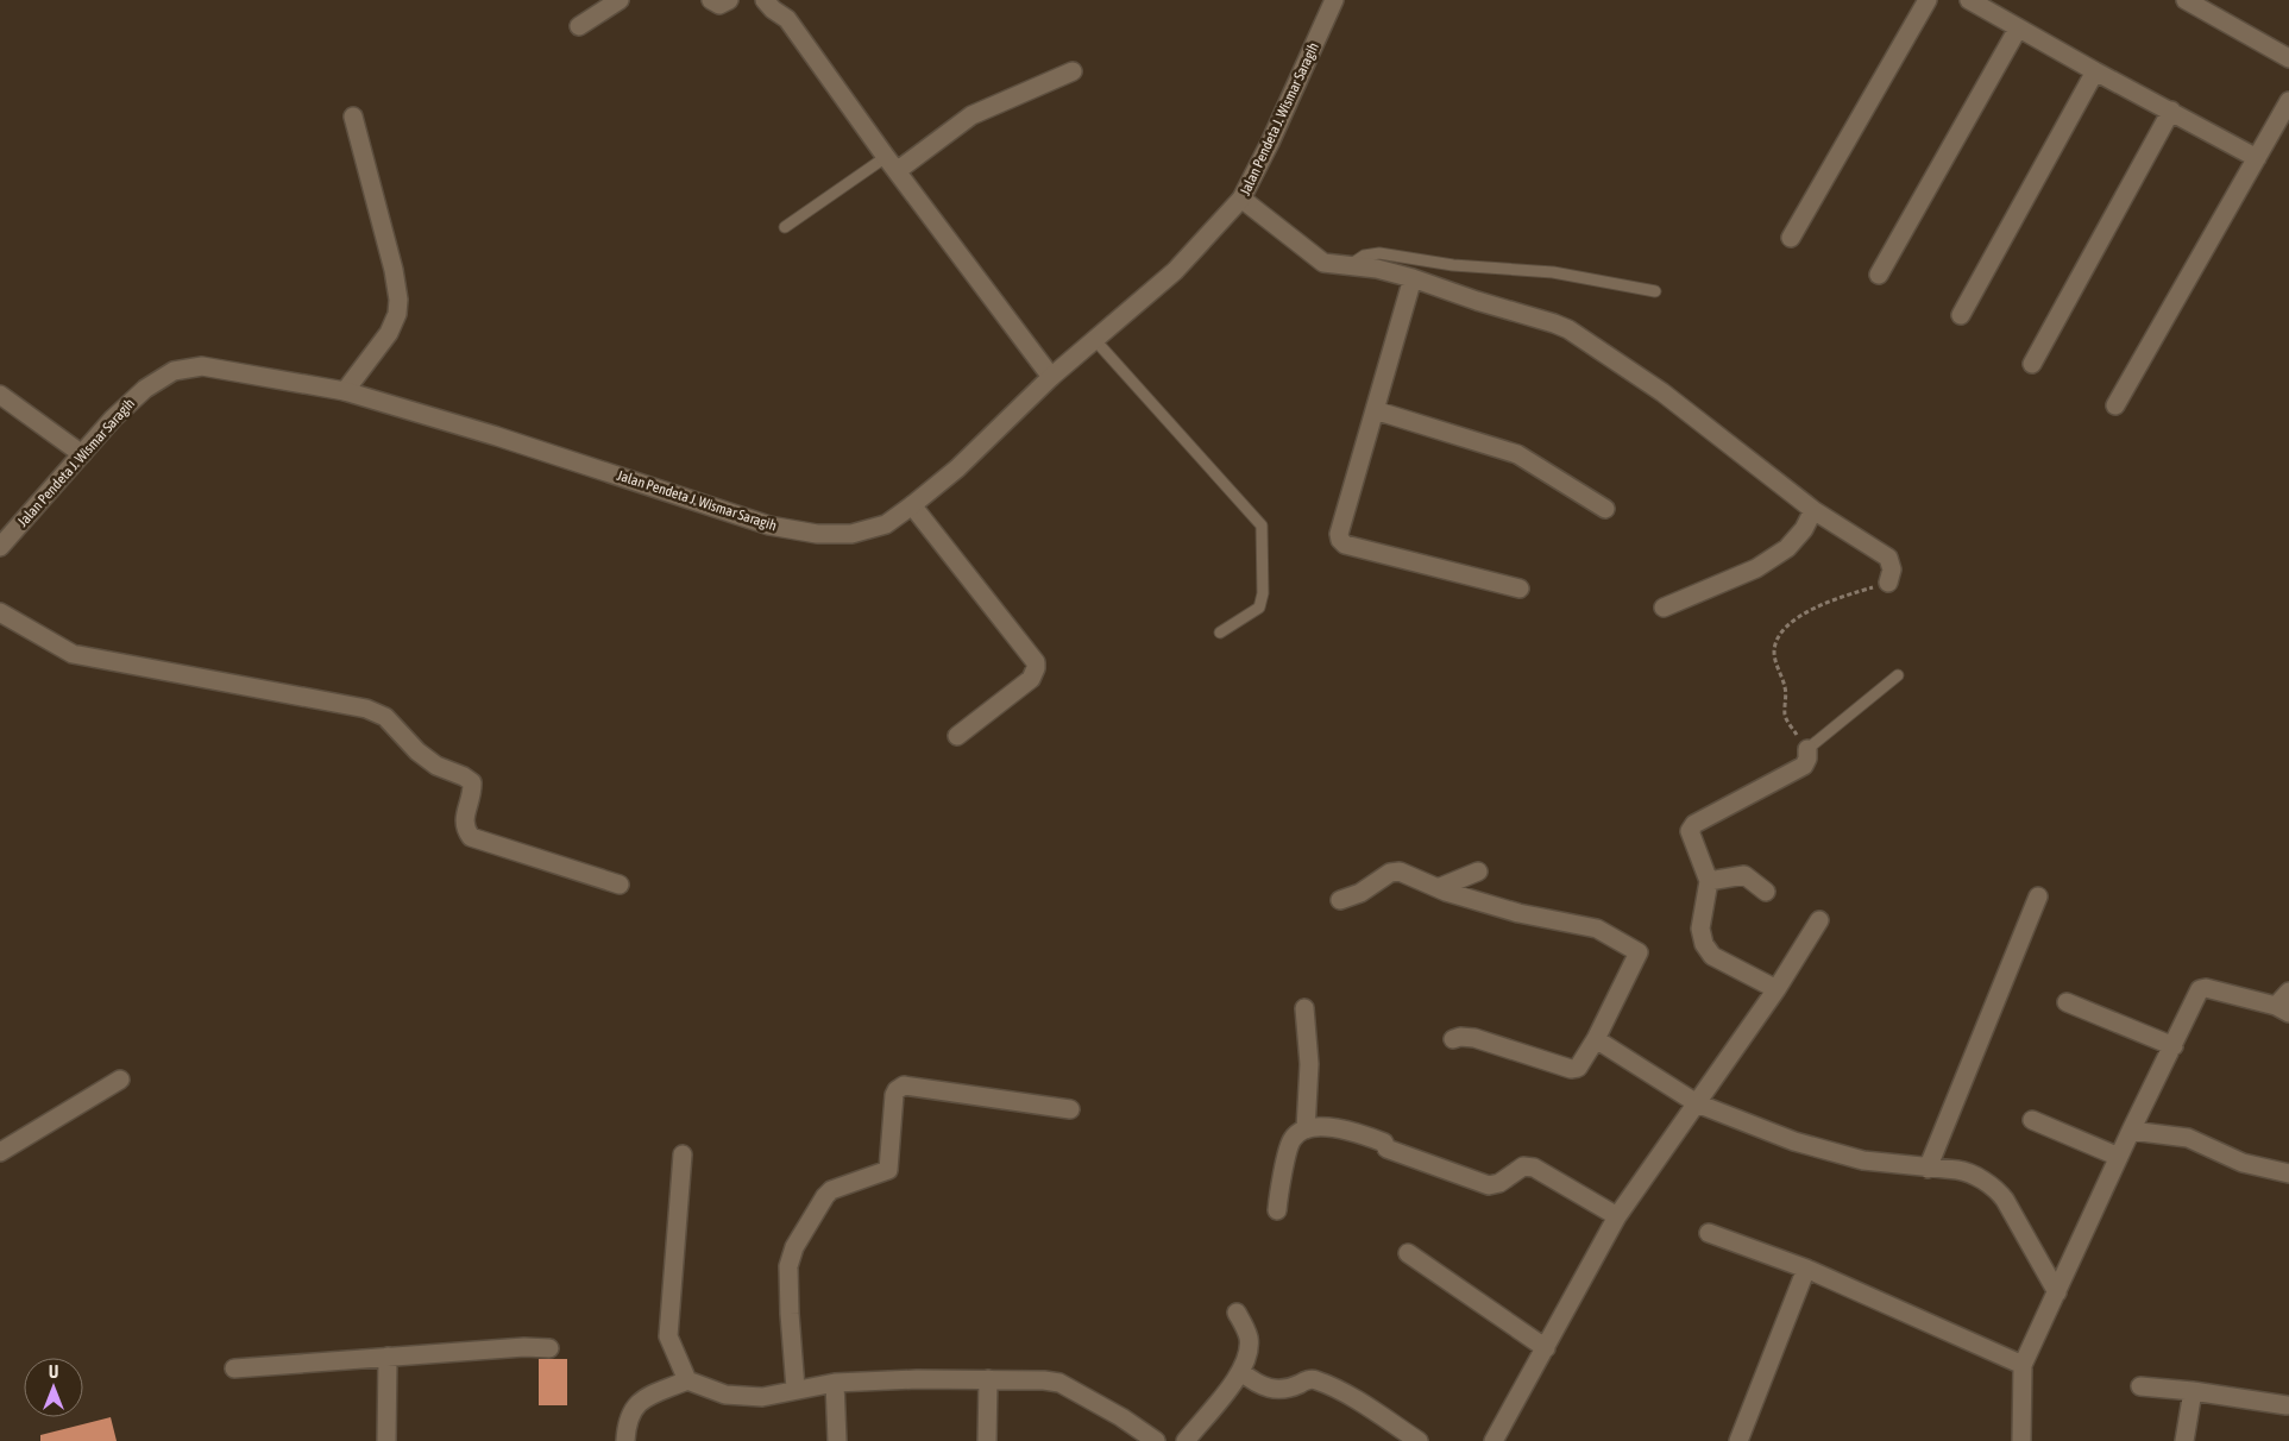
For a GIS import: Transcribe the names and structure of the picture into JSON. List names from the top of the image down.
{
  "streets": {
    "street": ["Jalan Pendeta J. Wismar Saragih"]
  },
  "north": "top"
}
